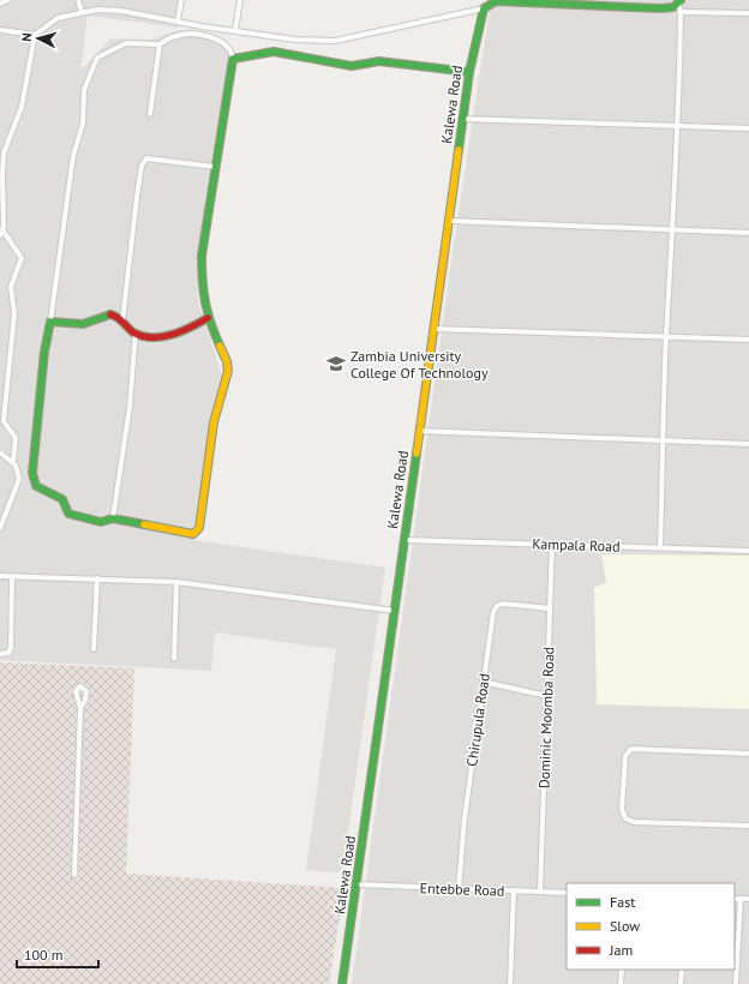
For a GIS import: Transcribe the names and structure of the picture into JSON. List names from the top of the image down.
{
  "streets": {
    "street": [
      "Kalewa Road",
      "Kampala Road",
      "Dominic Moomba Road",
      "Chirupula Road",
      "Entebbe Road"
    ]
  },
  "crossings": [
    ["Kalewa Road", "Kampala Road"],
    ["Kalewa Road", "Entebbe Road"],
    ["Kampala Road", "Dominic Moomba Road"],
    ["Dominic Moomba Road", "Chirupula Road"],
    ["Dominic Moomba Road", "Entebbe Road"],
    ["Chirupula Road", "Entebbe Road"]
  ],
  "places": {
    "school or university": ["Zambia University College Of Technology"]
  },
  "legend": ["Fast", "Slow", "Jam"],
  "scale_bar": "100 m",
  "north": "left"
}
